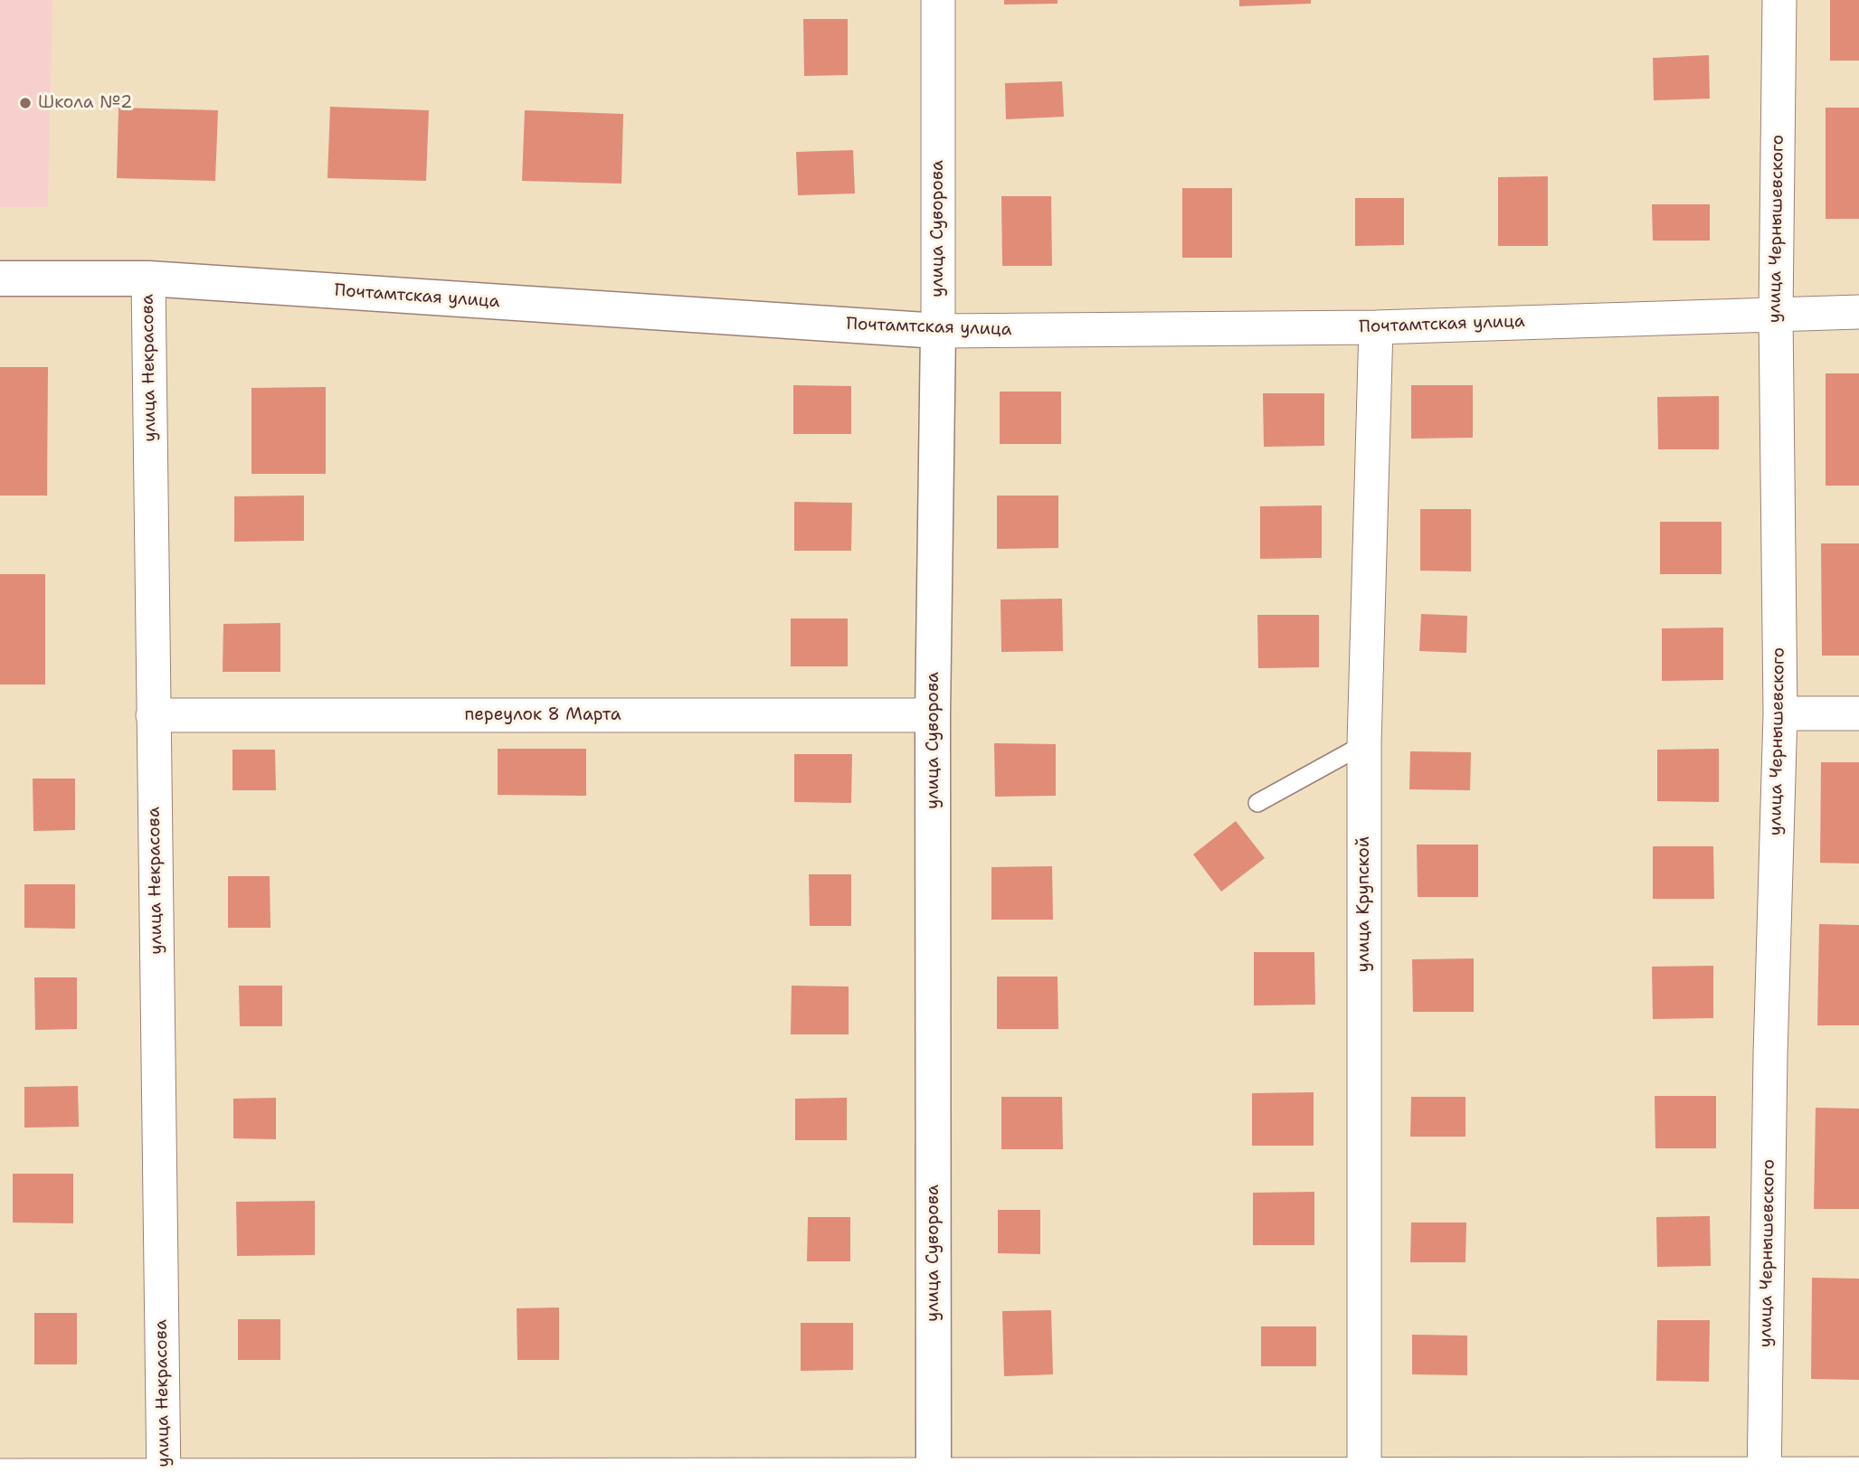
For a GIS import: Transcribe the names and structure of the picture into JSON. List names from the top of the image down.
{
  "streets": {
    "street": [
      "улица Суворова",
      "улица Чернышевского",
      "Почтамтская улица",
      "улица Некрасова",
      "переулок 8 Марта",
      "улица Крупской"
    ]
  },
  "crossings": [
    ["улица Суворова", "Почтамтская улица"],
    ["улица Суворова", "переулок 8 Марта"],
    ["улица Чернышевского", "Почтамтская улица"],
    ["Почтамтская улица", "улица Некрасова"],
    ["Почтамтская улица", "улица Крупской"],
    ["улица Некрасова", "переулок 8 Марта"]
  ],
  "places": ["Школа №2"]
}
